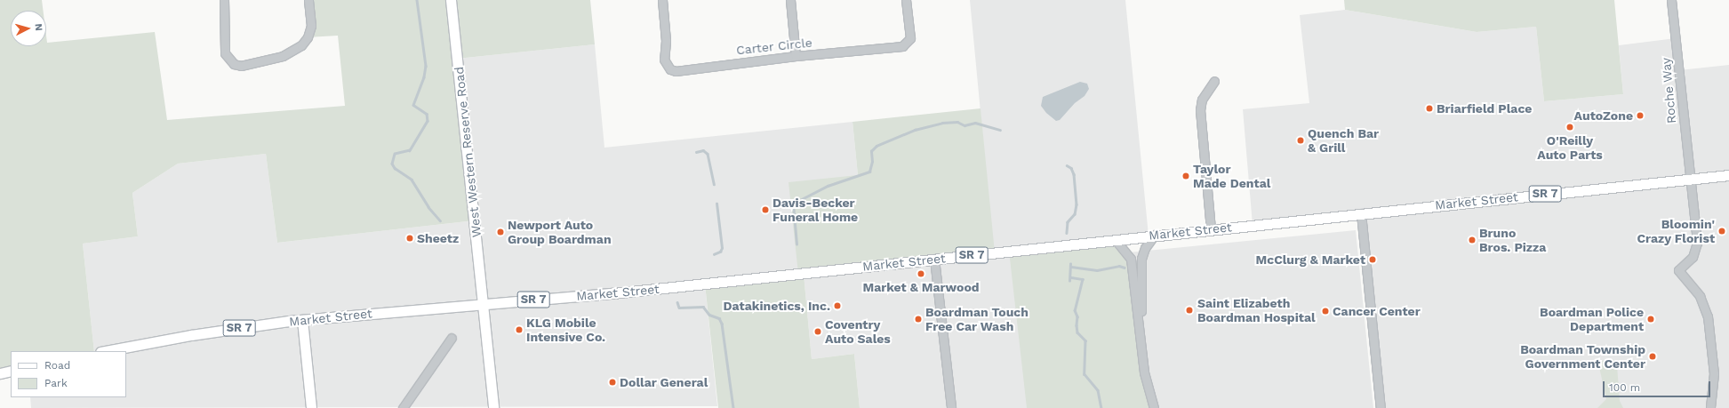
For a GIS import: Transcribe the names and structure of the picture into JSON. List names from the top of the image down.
{
  "streets": {
    "main road": ["West Western Reserve Road", "SR 7", "Market Street"],
    "street": ["Carter Circle", "Roche Way"]
  },
  "crossings": [
    ["Roche Way", "Market Street"],
    ["West Western Reserve Road", "Market Street"]
  ],
  "places": [
    "Briarfield Place",
    "AutoZone",
    "O'Reilly Auto Parts",
    "Quench Bar & Grill",
    "Taylor Made Dental",
    "Davis-Becker Funeral Home",
    "Bloomin' Crazy Florist",
    "Newport Auto Group Boardman",
    "Sheetz",
    "Bruno Bros. Pizza",
    "McClurg & Market",
    "Market & Marwood",
    "Datakinetics, Inc.",
    "Saint Elizabeth Boardman Hospital",
    "Cancer Center",
    "Boardman Touch Free Car Wash",
    "Boardman Police Department",
    "KLG Mobile Intensive Co.",
    "Coventry Auto Sales",
    "Boardman Township Government Center",
    "Dollar General"
  ],
  "legend": ["Road", "Park"],
  "scale_bar": "100 m",
  "north": "right"
}
